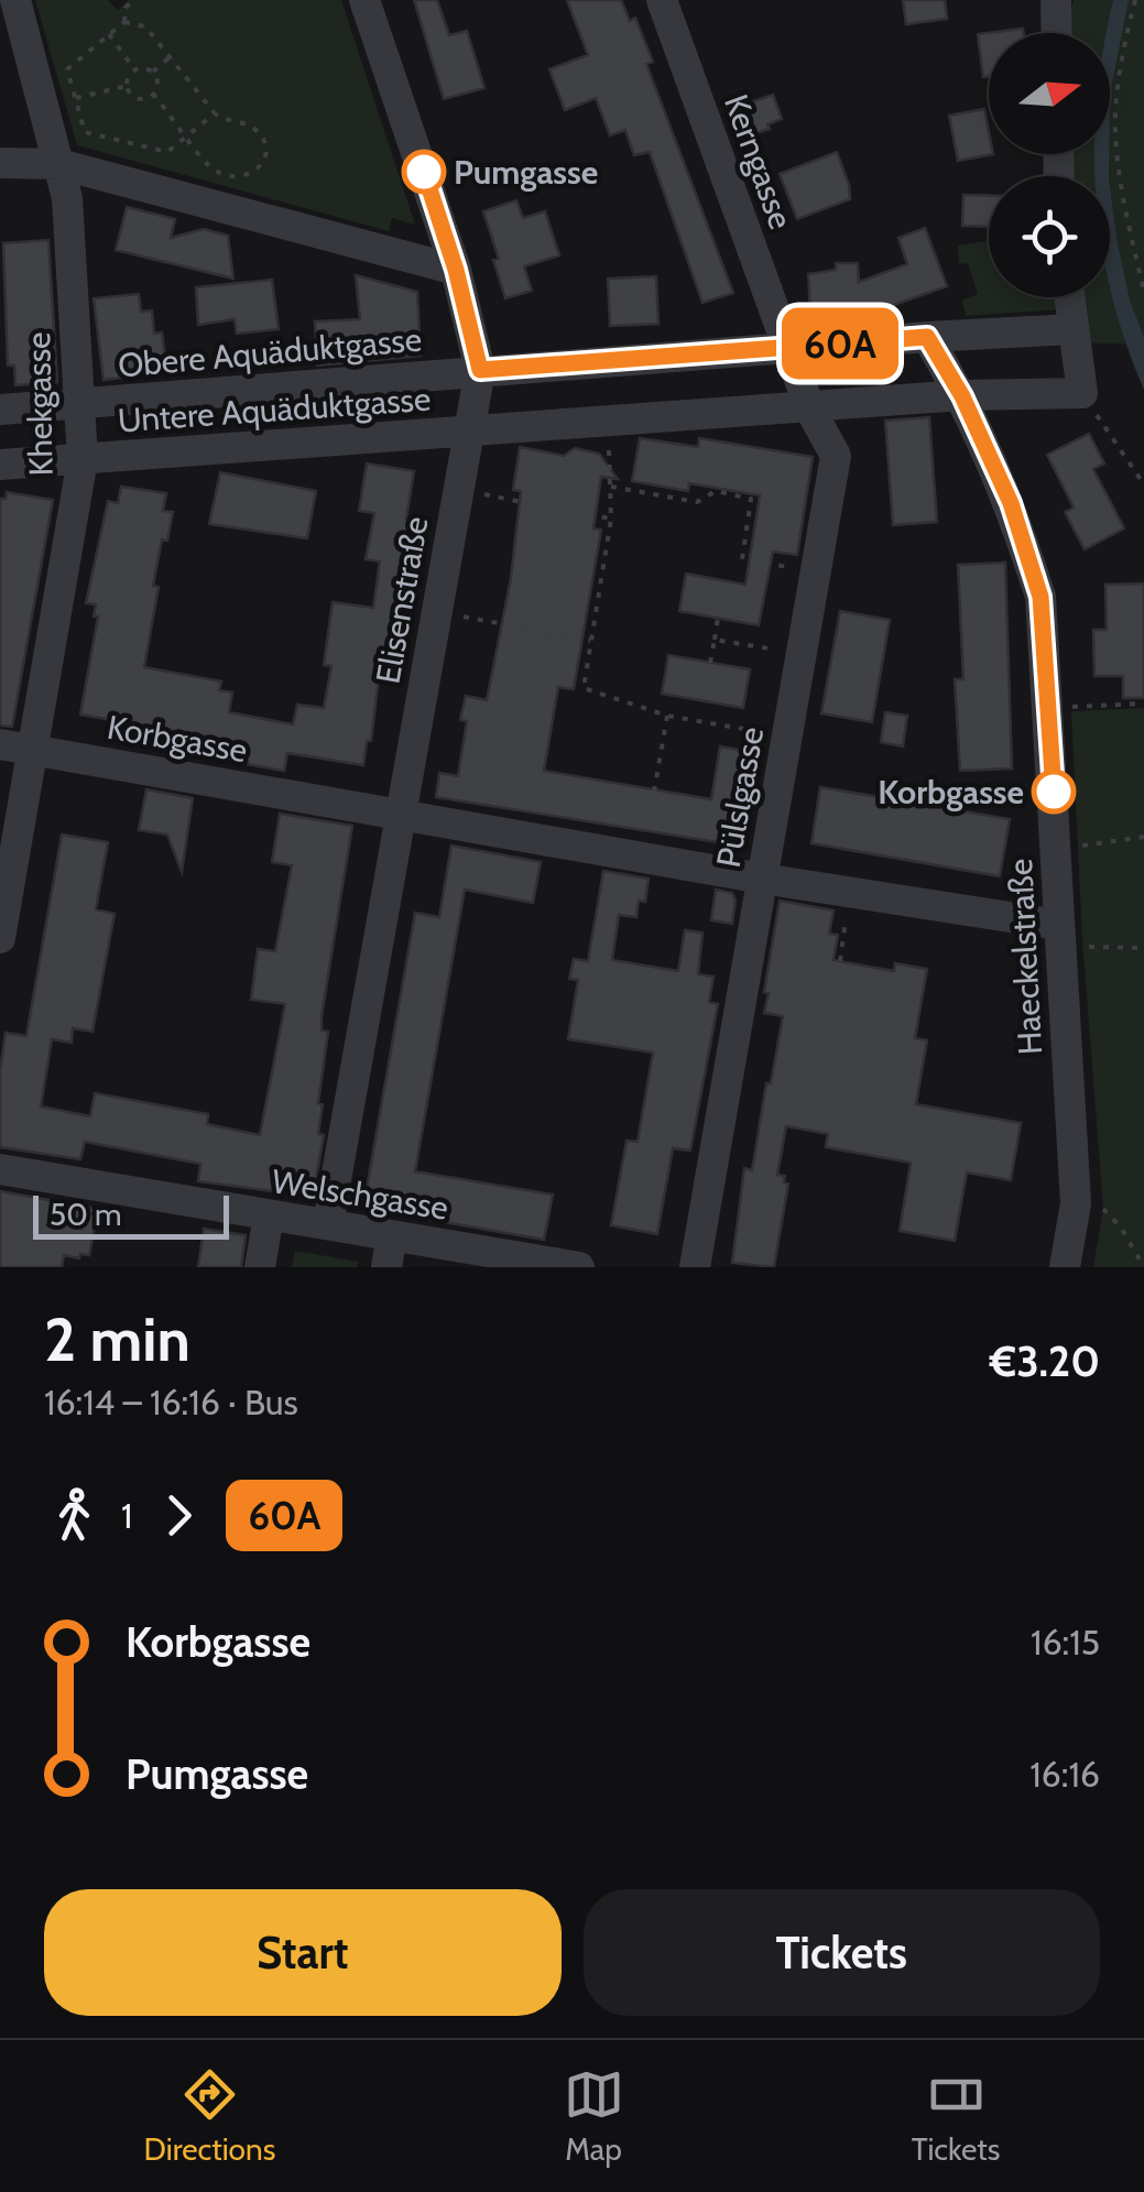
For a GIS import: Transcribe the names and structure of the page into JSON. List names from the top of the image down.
{
  "streets": {
    "street": [
      "Kerngasse",
      "Obere Aquäduktgasse",
      "Khekgasse",
      "Untere Aquäduktgasse",
      "Elisenstraße",
      "Korbgasse",
      "Pülslgasse",
      "Haeckelstraße",
      "Welschgasse"
    ]
  },
  "crossings": [
    ["Kerngasse", "Obere Aquäduktgasse"],
    ["Kerngasse", "Pülslgasse"],
    ["Obere Aquäduktgasse", "Khekgasse"],
    ["Obere Aquäduktgasse", "Elisenstraße"],
    ["Obere Aquäduktgasse", "Pülslgasse"],
    ["Obere Aquäduktgasse", "Haeckelstraße"],
    ["Khekgasse", "Untere Aquäduktgasse"],
    ["Khekgasse", "Korbgasse"],
    ["Untere Aquäduktgasse", "Elisenstraße"],
    ["Untere Aquäduktgasse", "Pülslgasse"],
    ["Untere Aquäduktgasse", "Haeckelstraße"],
    ["Elisenstraße", "Korbgasse"],
    ["Elisenstraße", "Welschgasse"],
    ["Korbgasse", "Pülslgasse"],
    ["Korbgasse", "Haeckelstraße"]
  ],
  "places": ["Pumgasse", "Korbgasse"],
  "lines": ["bus line 60A"],
  "scale_bar": "50 m",
  "north": "right",
  "page": {
    "on_map": "60A",
    "scale": "50 m",
    "heading": ["2 min", "16:14 – 16:16 · Bus", "€3.20"],
    "legs": ["1", "60A"],
    "list": [
      {
        "name": "Korbgasse",
        "value": "16:15"
      },
      {
        "name": "Pumgasse",
        "value": "16:16"
      }
    ],
    "buttons": ["Start", "Tickets"],
    "tabs": ["Directions", "Map", "Tickets"]
  }
}
